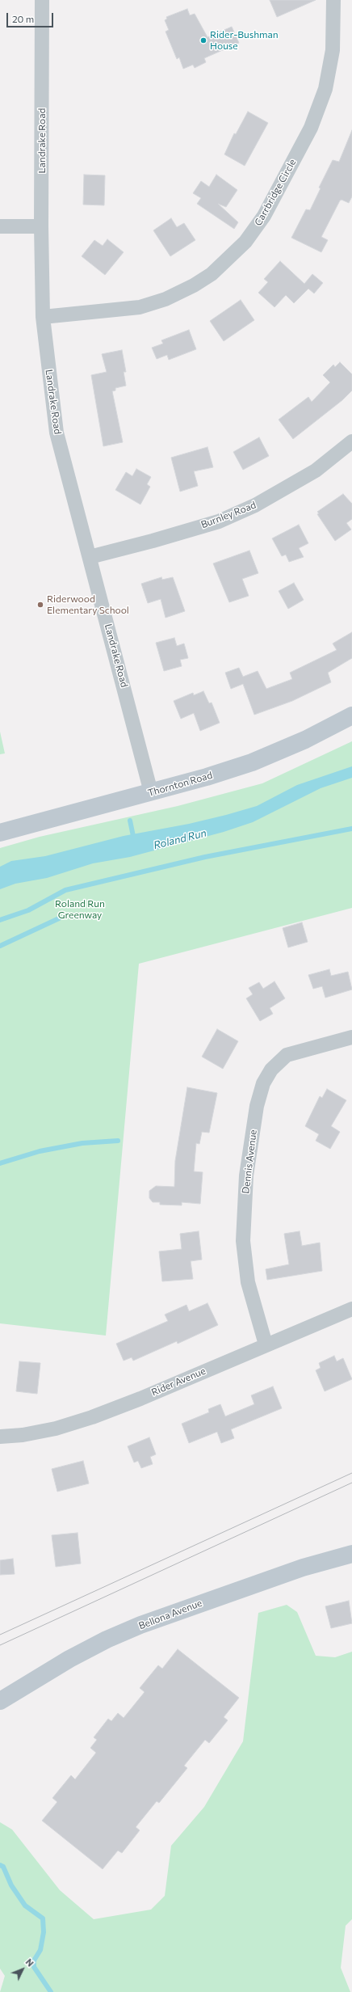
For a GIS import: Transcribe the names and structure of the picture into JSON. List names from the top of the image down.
{
  "streets": {
    "street": [
      "Landrake Road",
      "Carrbridge Circle",
      "Burnley Road",
      "Thornton Road",
      "Dennis Avenue",
      "Rider Avenue",
      "Bellona Avenue"
    ]
  },
  "crossings": [
    ["Landrake Road", "Carrbridge Circle"],
    ["Landrake Road", "Burnley Road"],
    ["Landrake Road", "Thornton Road"],
    ["Dennis Avenue", "Rider Avenue"]
  ],
  "water": ["Roland Run"],
  "parks": ["Roland Run Greenway"],
  "places": ["Rider-Bushman House", "Riderwood Elementary School"],
  "scale_bar": "20 m",
  "north": "top right"
}
